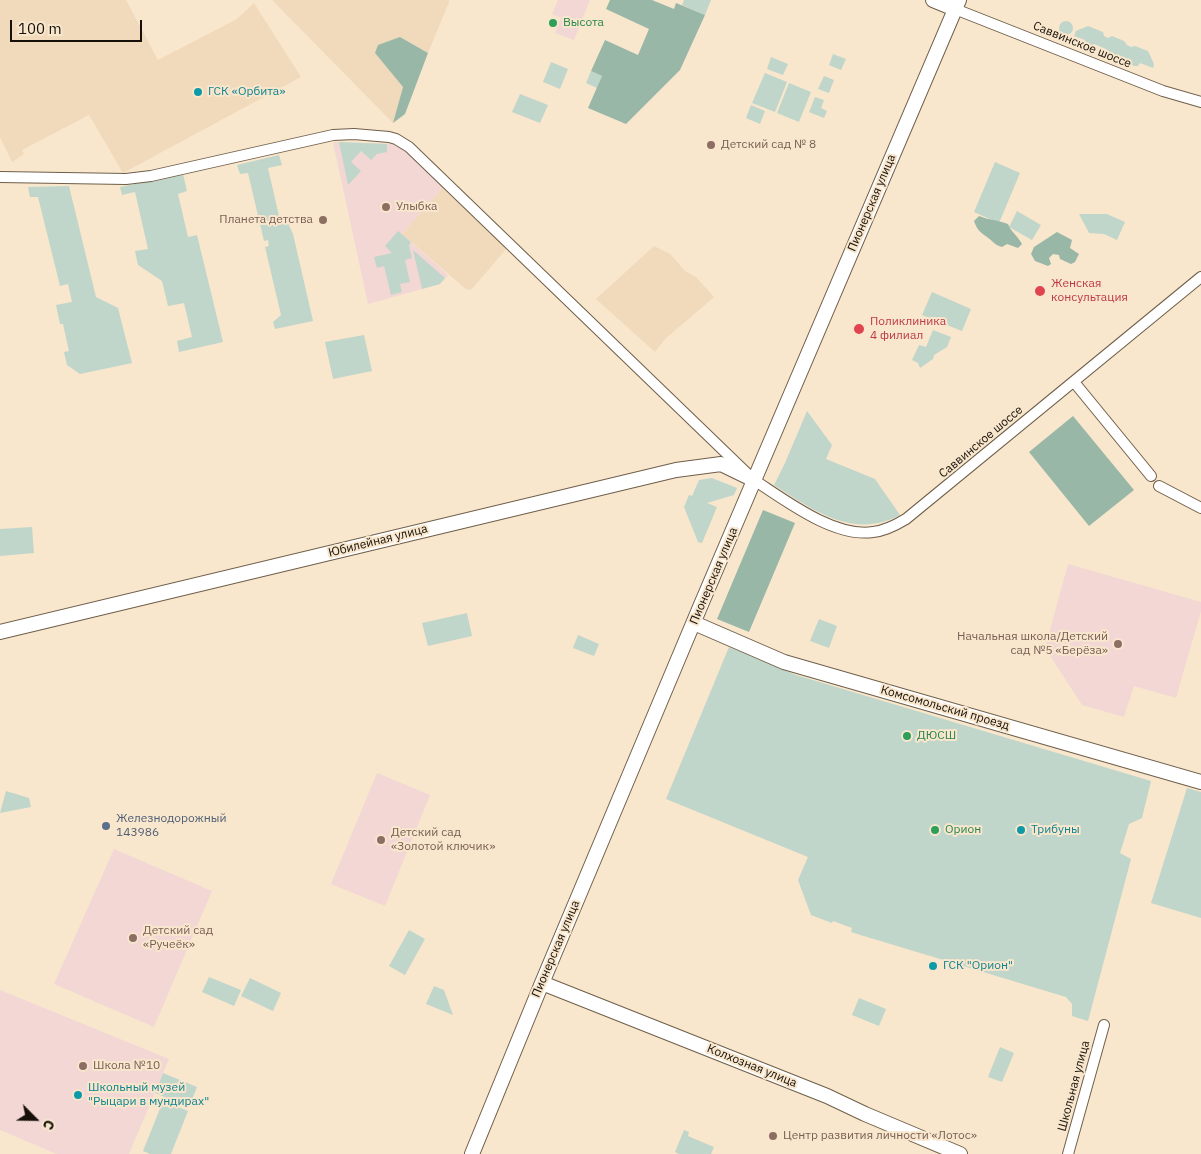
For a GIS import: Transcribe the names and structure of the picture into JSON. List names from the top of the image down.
{
  "streets": {
    "street": [
      "Саввинское шоссе",
      "Пионерская улица",
      "Юбилейная улица",
      "Комсомольский проезд",
      "Колхозная улица",
      "Школьная улица"
    ]
  },
  "crossings": [
    ["Саввинское шоссе", "Пионерская улица"],
    ["Пионерская улица", "Комсомольский проезд"],
    ["Пионерская улица", "Колхозная улица"]
  ],
  "places": [
    "Высота",
    "ГСК «Орбита»",
    "Детский сад № 8",
    "Улыбка",
    "Планета детства",
    "Женская консультация",
    "Поликлиника 4 филиал",
    "Начальная школа/Детский сад №5 «Берёза»",
    "ДЮСШ",
    "Железнодорожный 143986",
    "Орион",
    "Трибуны",
    "Детский сад «Золотой ключик»",
    "Детский сад «Ручеёк»",
    "ГСК \"Орион\"",
    "Школа №10",
    "Школьный музей \"Рыцари в мундирах\"",
    "Центр развития личности «Лотос»"
  ],
  "scale_bar": "100 m",
  "north": "bottom right"
}
